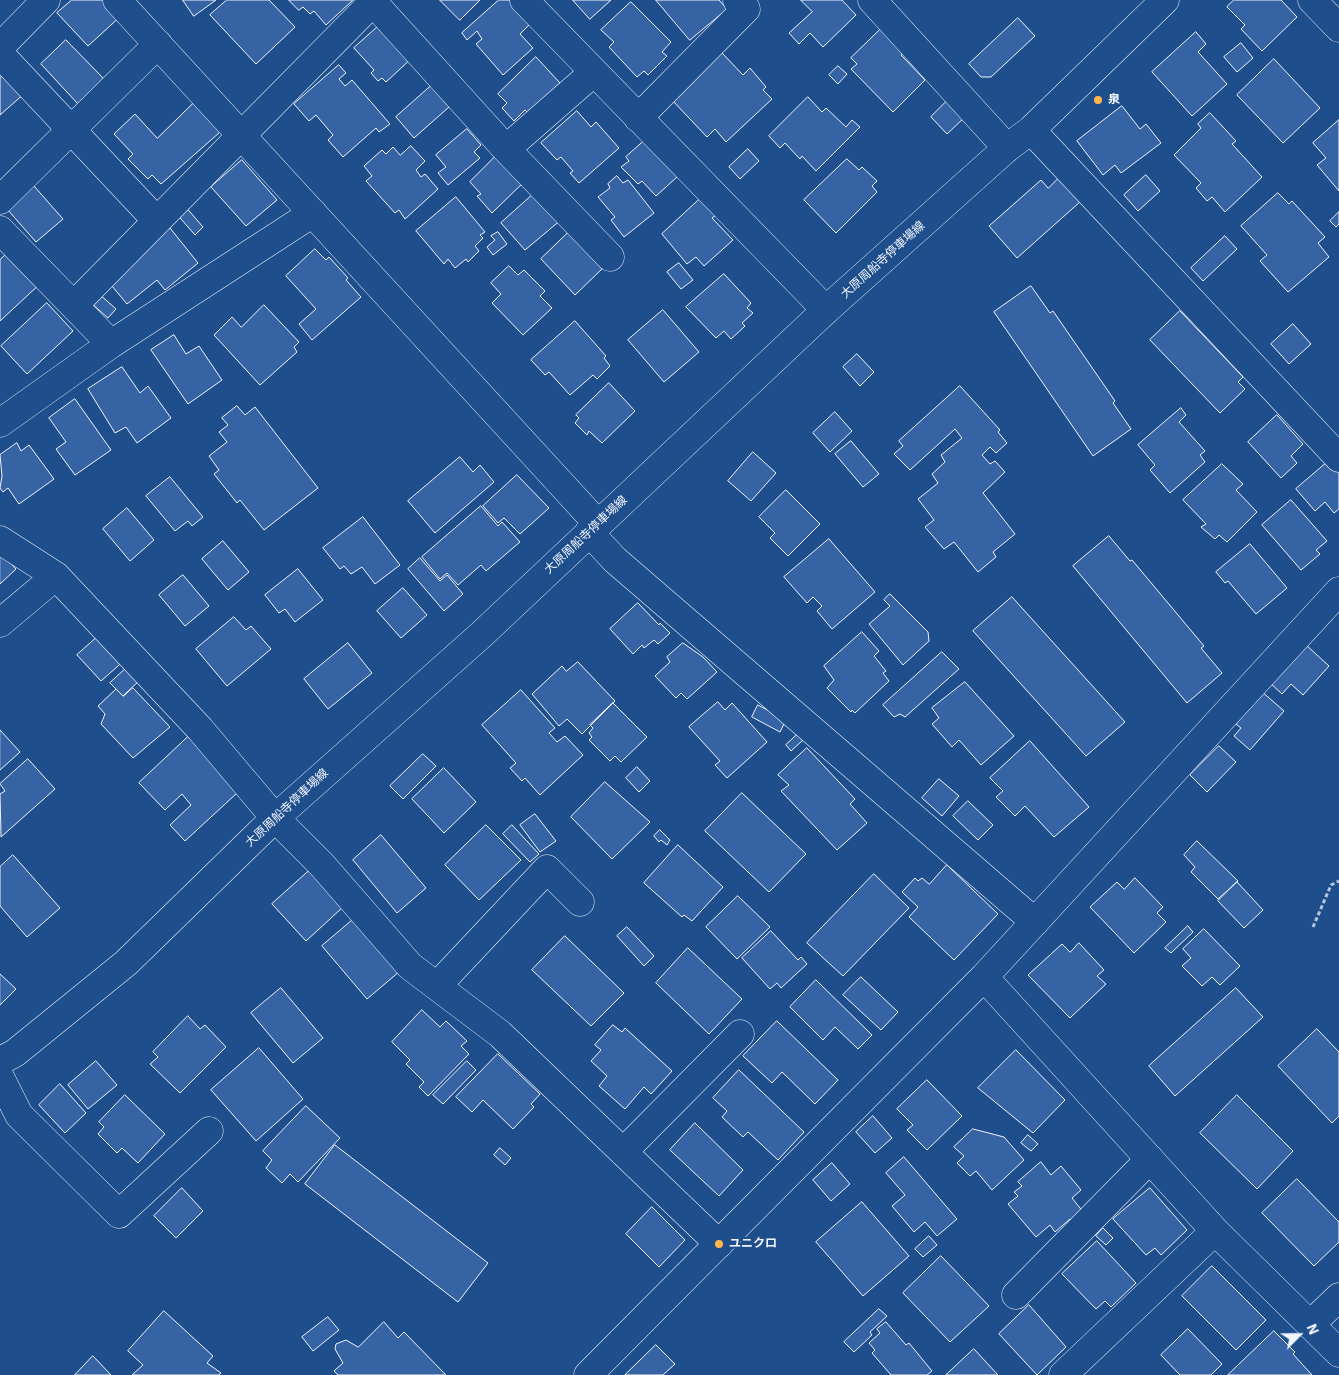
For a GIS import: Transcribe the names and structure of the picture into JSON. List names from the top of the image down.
{
  "streets": {
    "street": ["大原周船寺停車場線"]
  },
  "places": ["泉", "ユニクロ"],
  "north": "top right"
}
